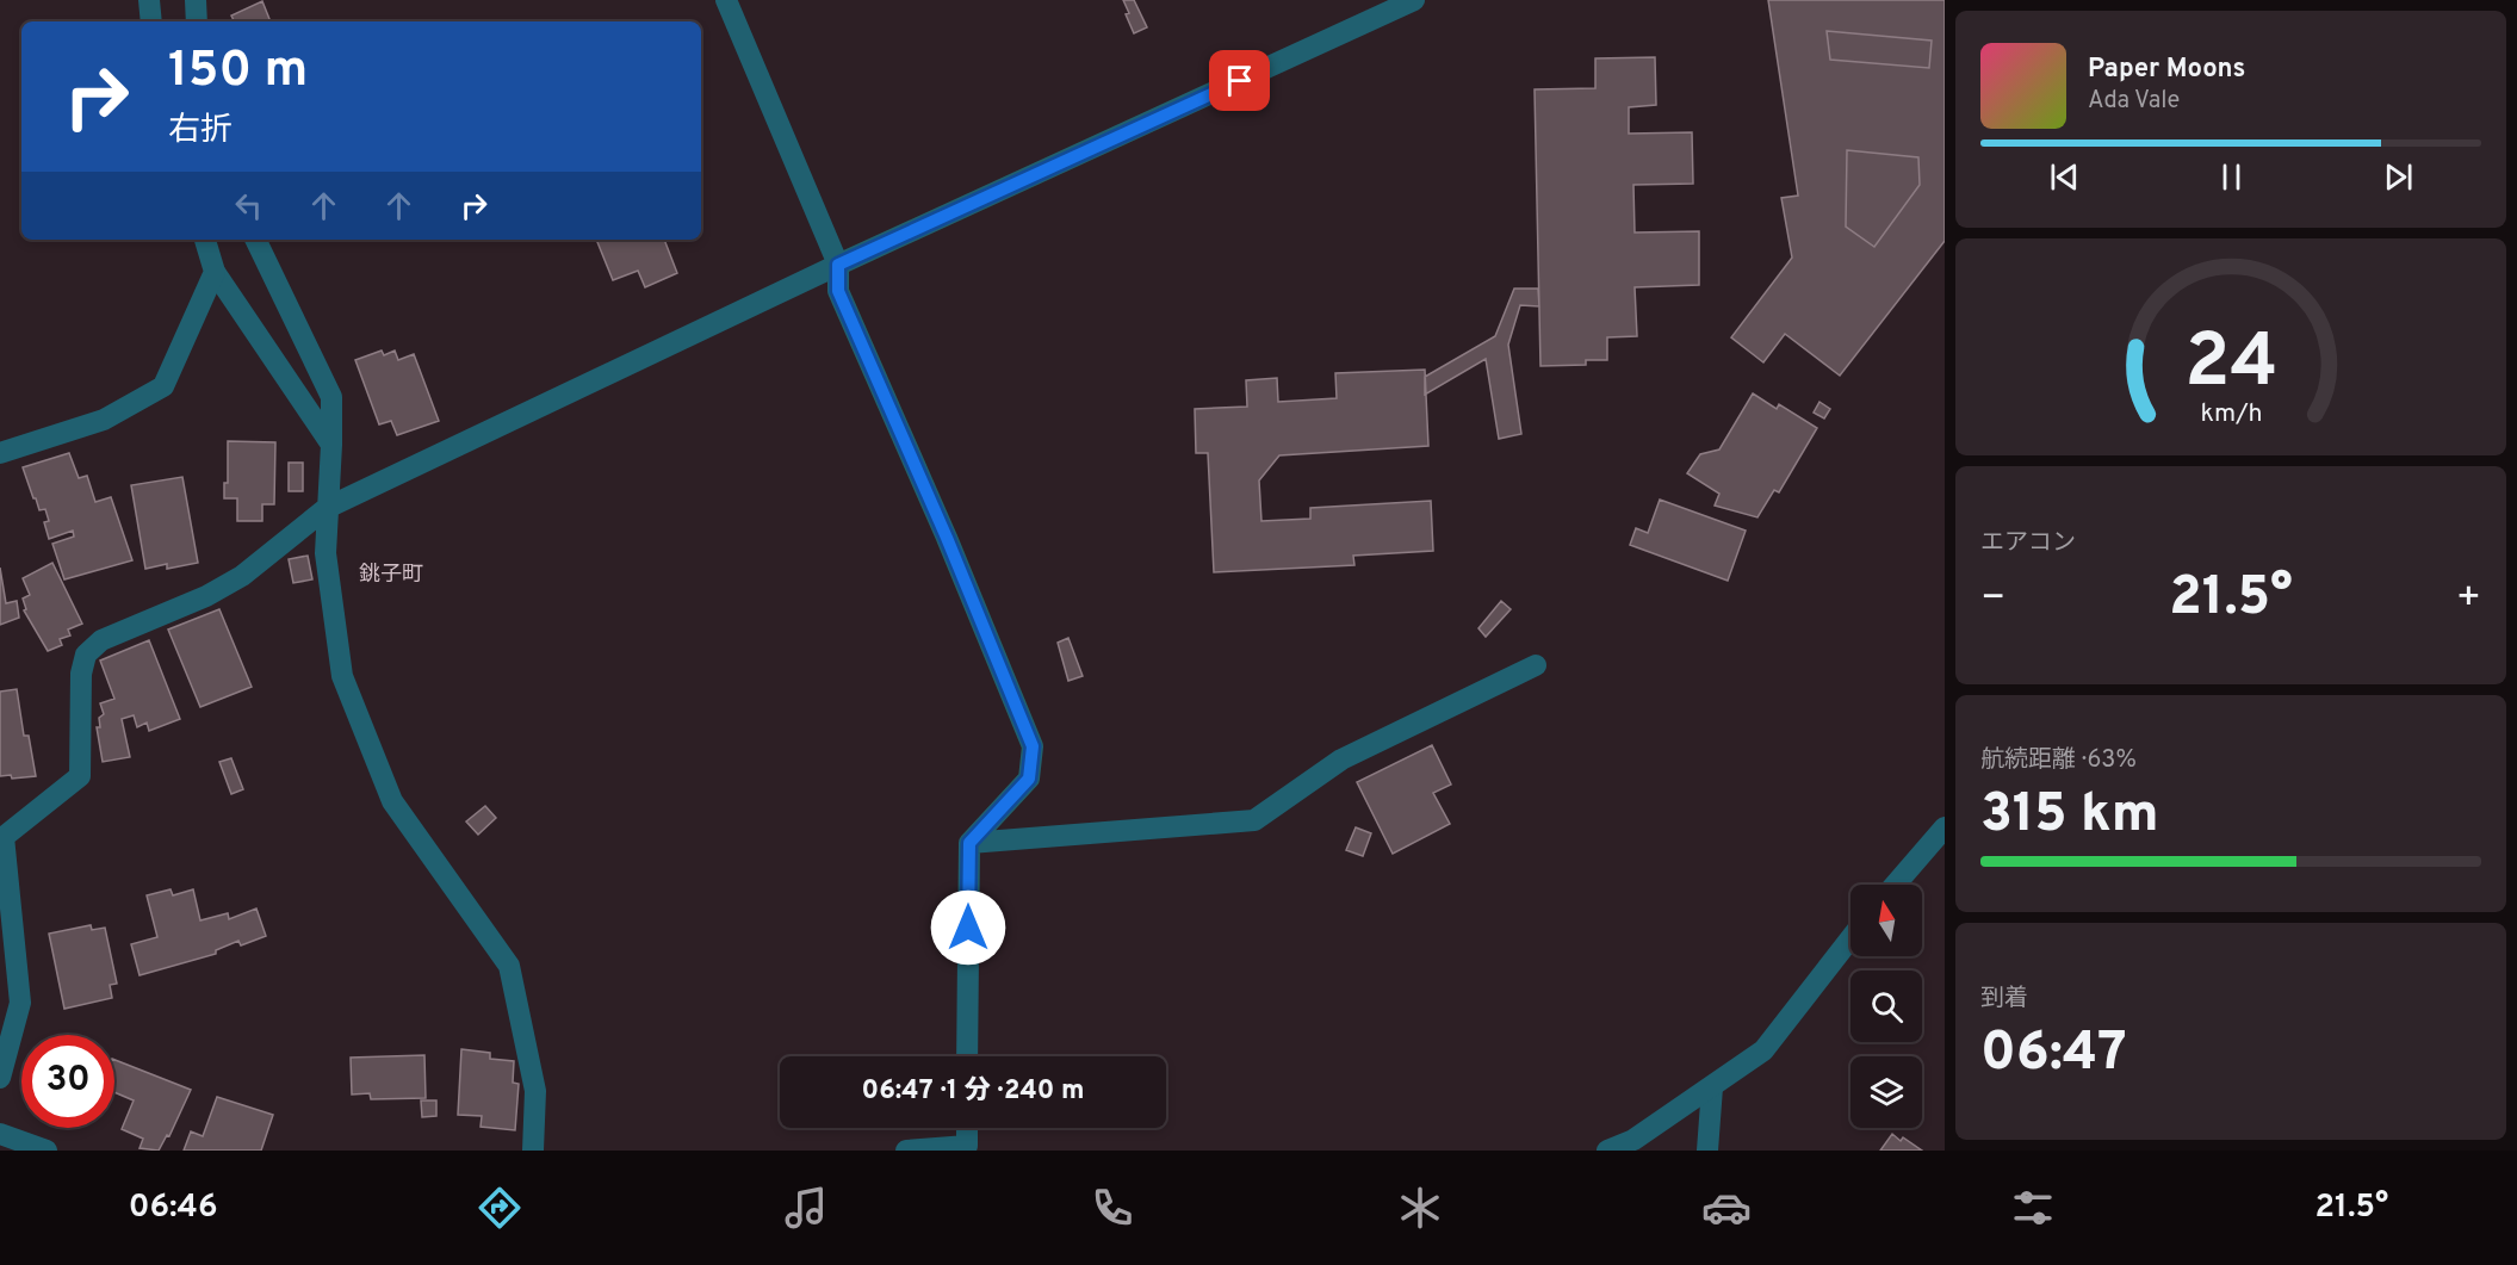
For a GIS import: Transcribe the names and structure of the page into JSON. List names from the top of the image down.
{
  "districts": ["銚子町"],
  "north": "top",
  "page": {
    "turn": ["150 m", "右折"],
    "song": ["Paper Moons", "Ada Vale"],
    "tile": [
      "エアコン",
      ["航続距離 · 63%", "315 km"],
      ["到着", "06:47"]
    ],
    "heat": ["−", "21.5°", "+"],
    "limit": "30",
    "trip": "06:47 · 1 分 · 240 m",
    "tabs": ["06:46", "21.5°"],
    "gauge": ["24", "km/h"]
  }
}
